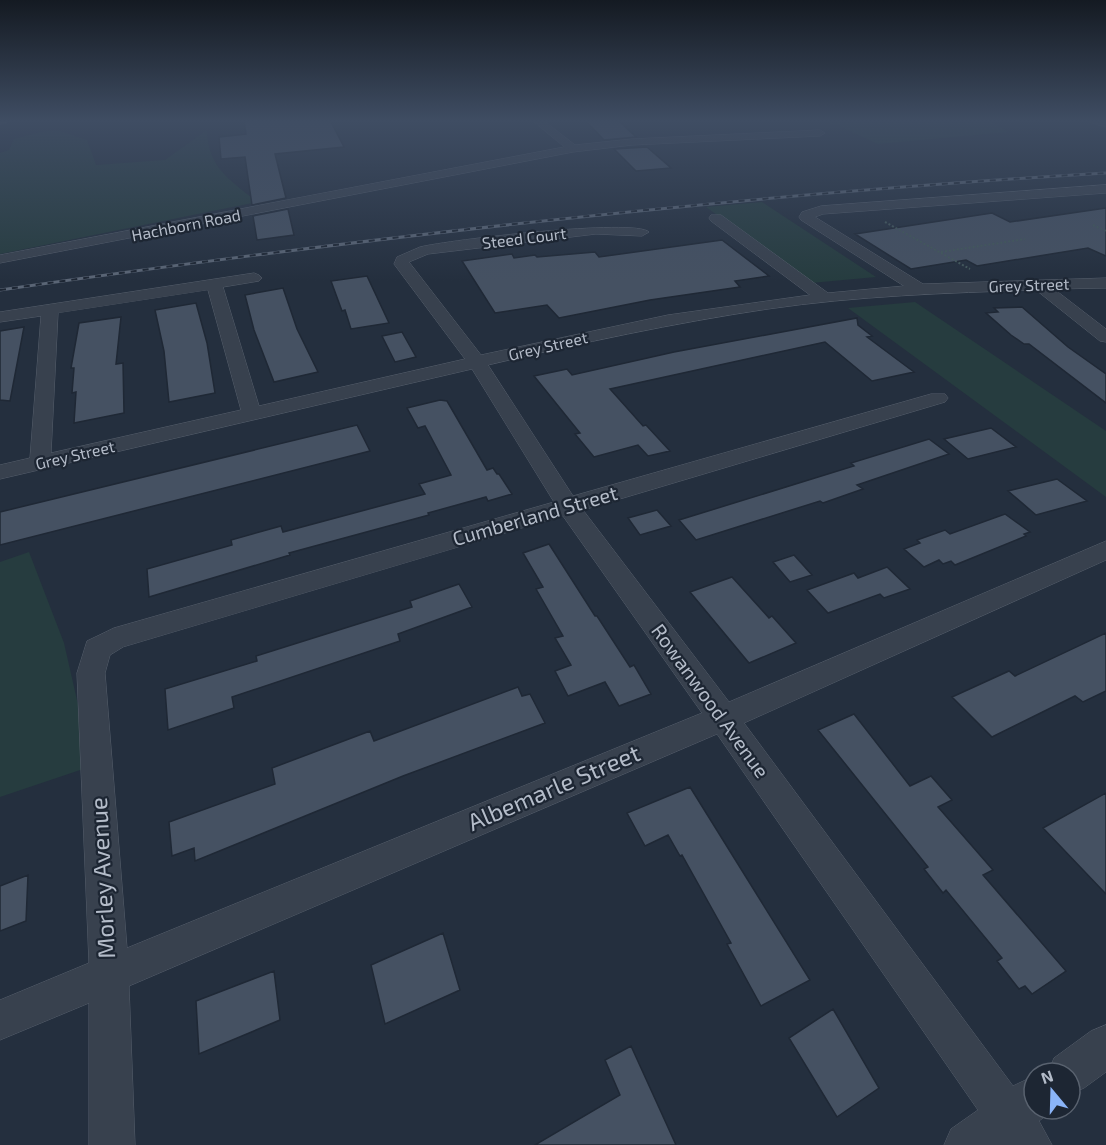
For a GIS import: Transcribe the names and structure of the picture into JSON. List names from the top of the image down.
{
  "streets": {
    "street": [
      "Hachborn Road",
      "Steed Court",
      "Grey Street",
      "Cumberland Street",
      "Rowanwood Avenue",
      "Albemarle Street",
      "Morley Avenue"
    ]
  },
  "crossings": [
    ["Steed Court", "Rowanwood Avenue"],
    ["Grey Street", "Rowanwood Avenue"],
    ["Cumberland Street", "Rowanwood Avenue"],
    ["Cumberland Street", "Morley Avenue"],
    ["Rowanwood Avenue", "Albemarle Street"],
    ["Albemarle Street", "Morley Avenue"]
  ],
  "north": "top"
}
